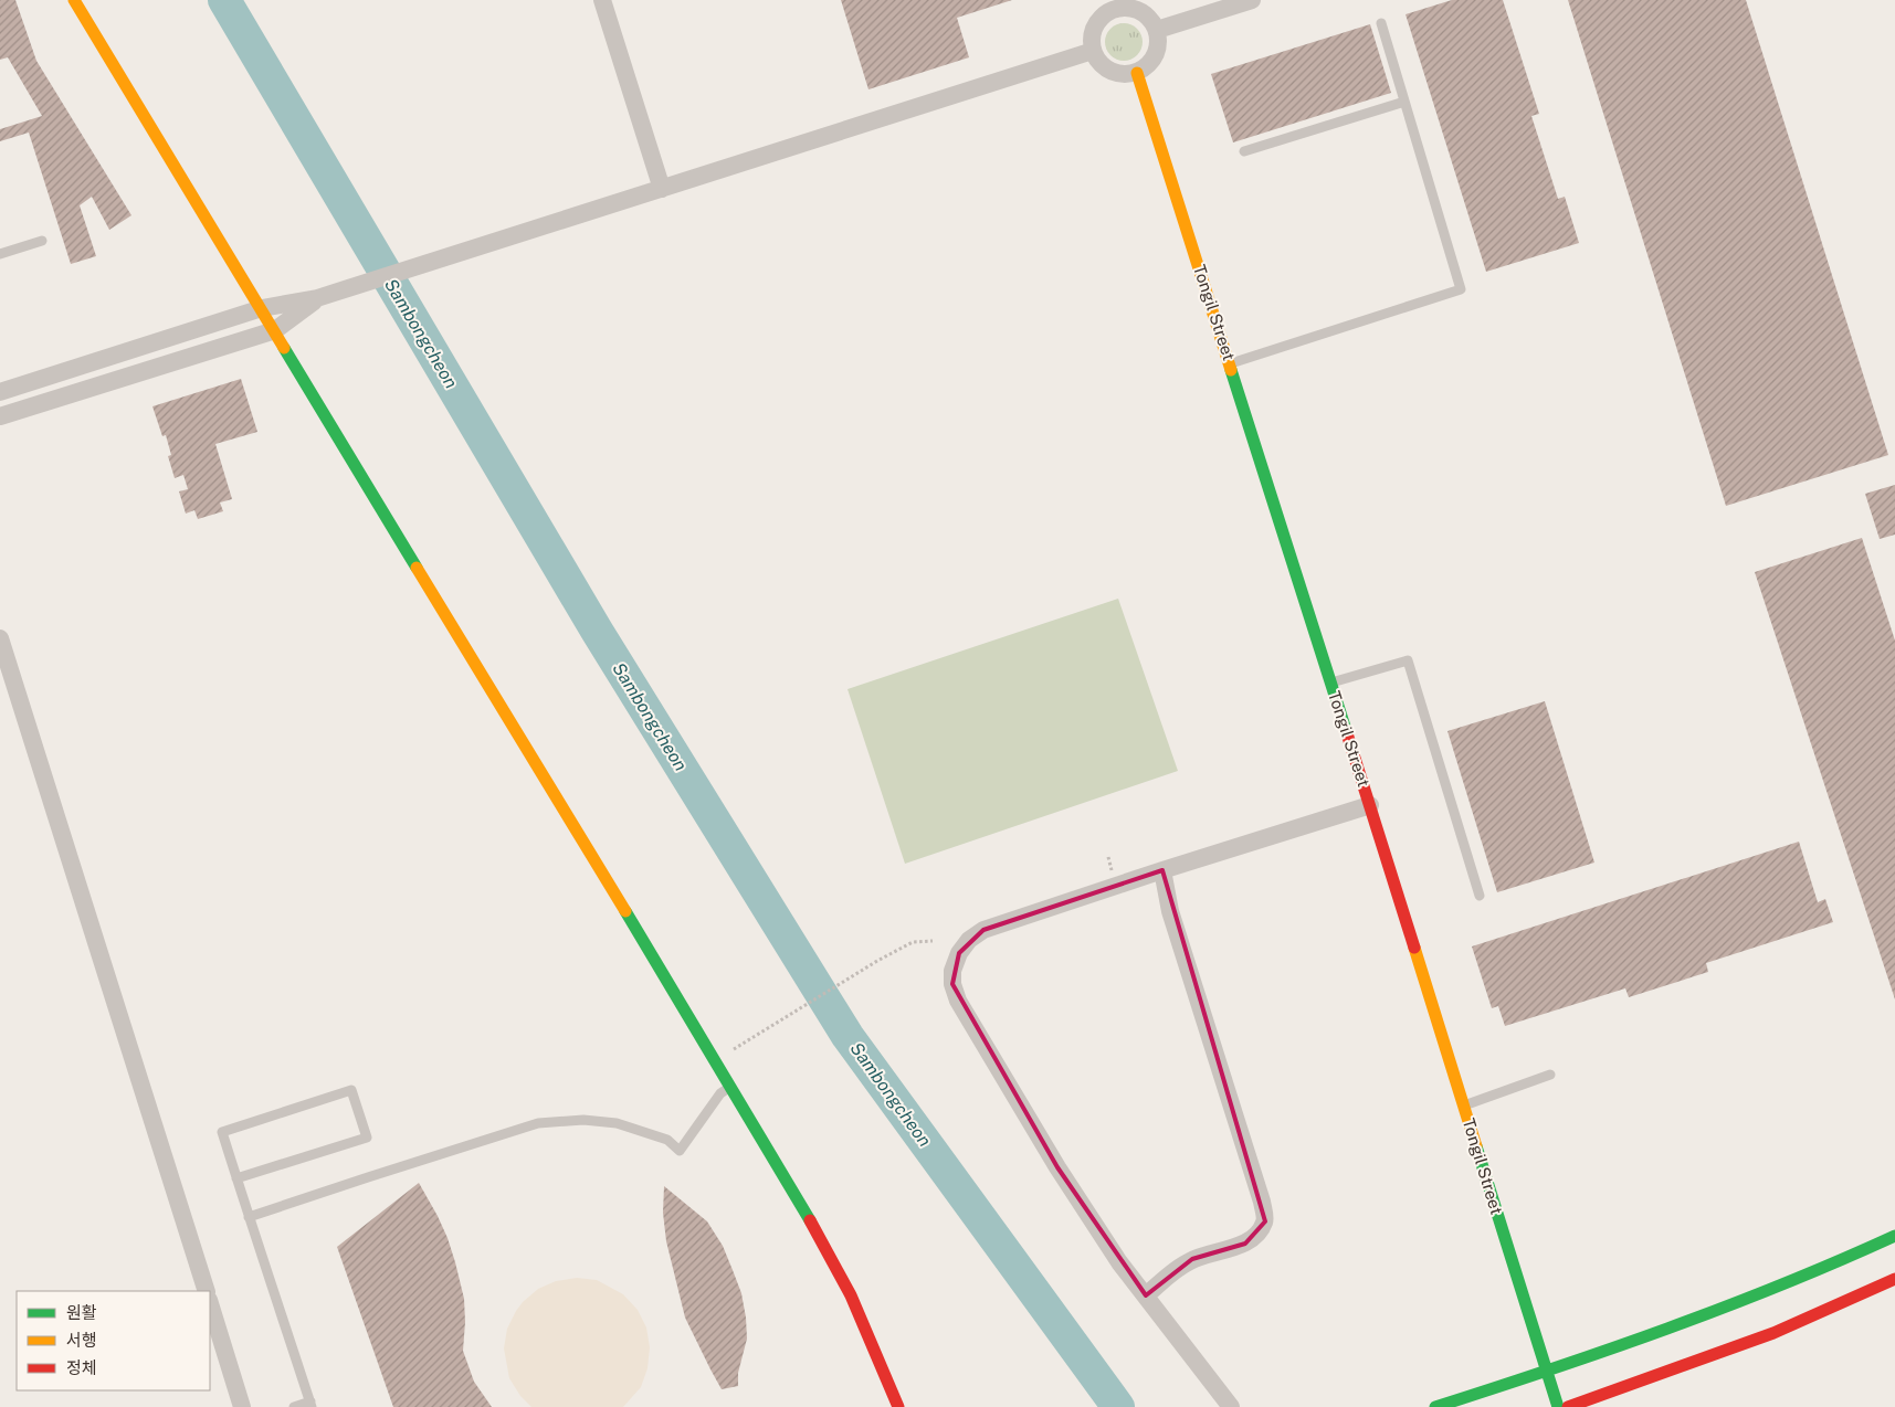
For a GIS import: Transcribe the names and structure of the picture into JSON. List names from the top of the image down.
{
  "streets": {
    "street": ["Tongil Street"]
  },
  "water": ["Sambongcheon"],
  "legend": ["원활", "서행", "정체"]
}
